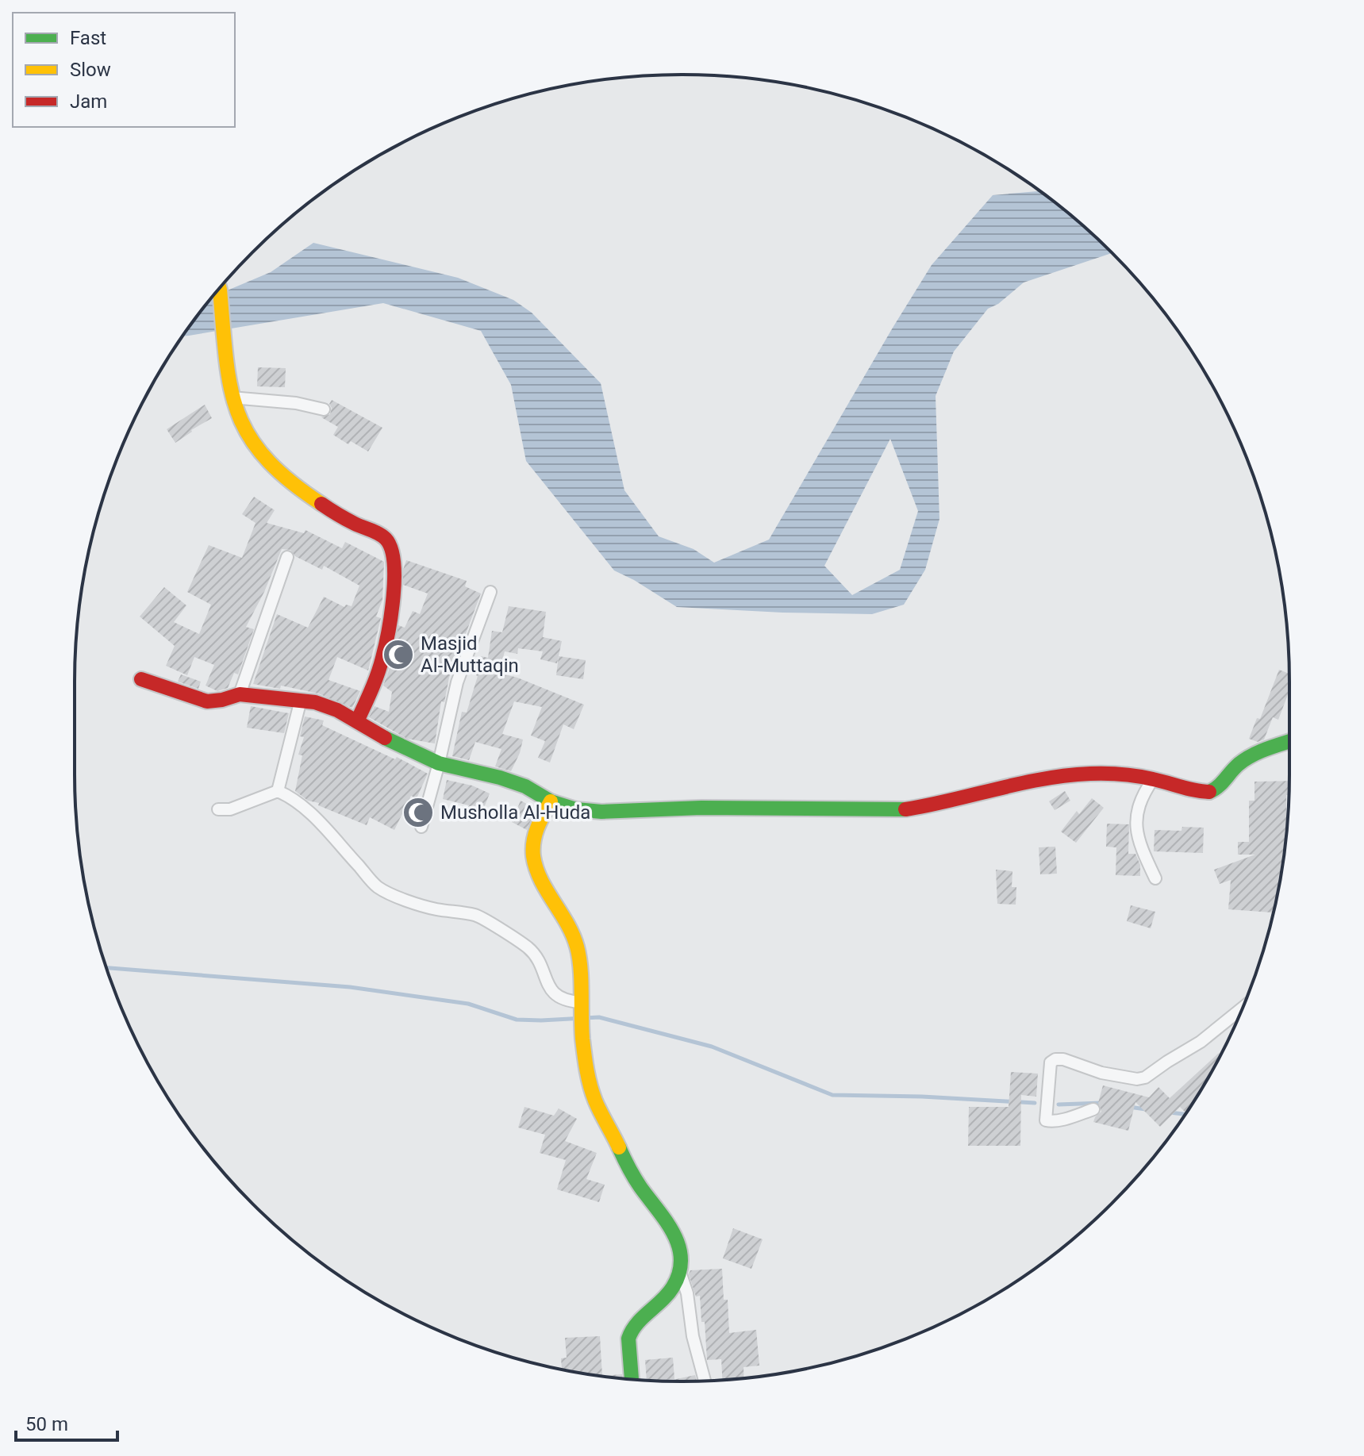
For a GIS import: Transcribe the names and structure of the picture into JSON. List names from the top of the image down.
{
  "places": {
    "mosque": ["Masjid Al-Muttaqin", "Musholla Al-Huda"]
  },
  "legend": ["Fast", "Slow", "Jam"],
  "scale_bar": "50 m"
}
